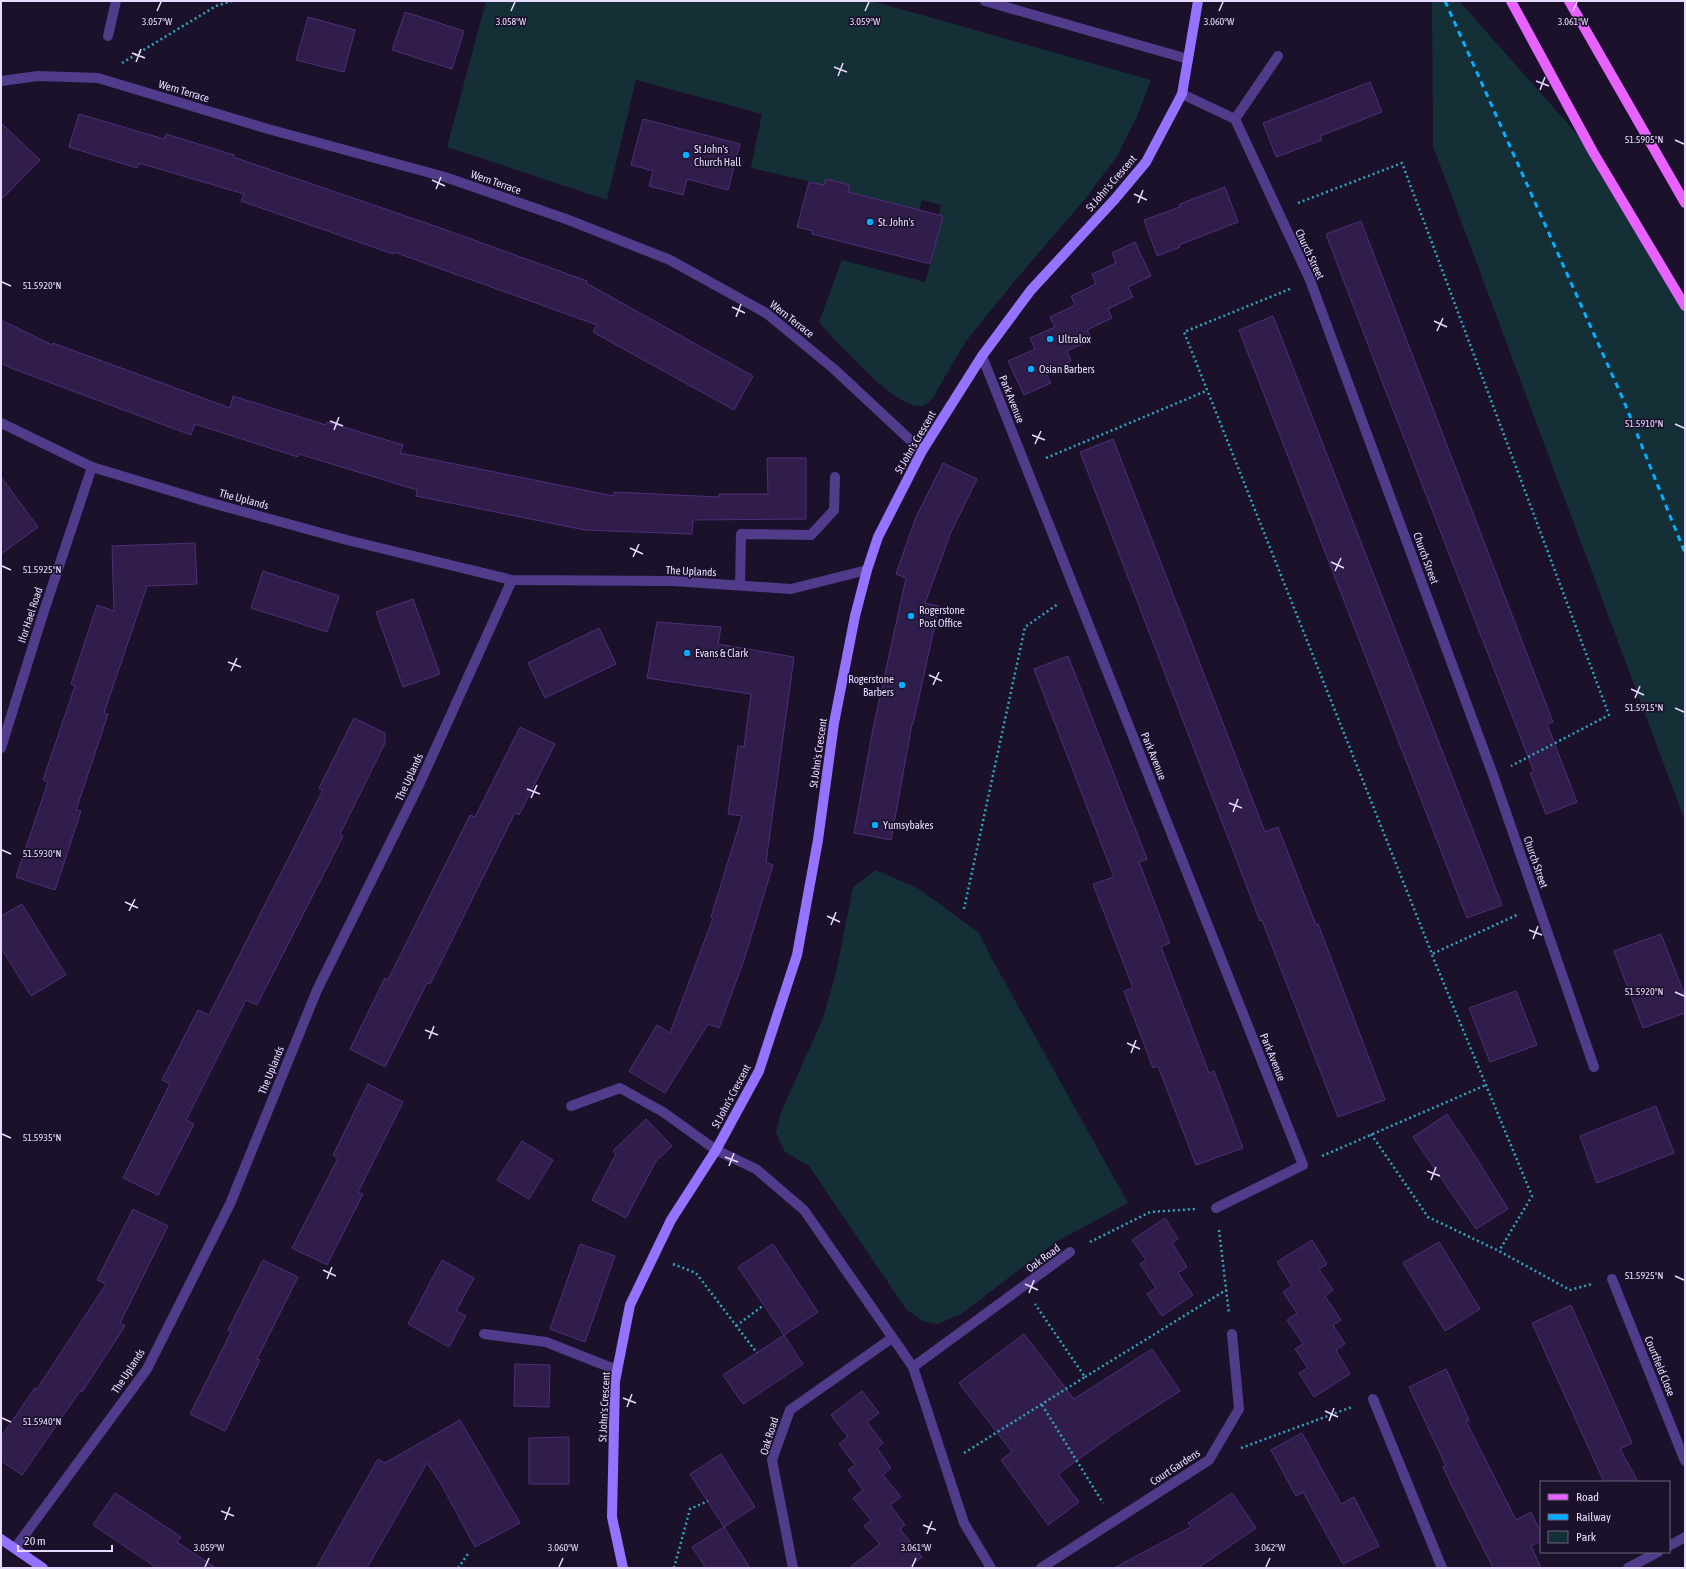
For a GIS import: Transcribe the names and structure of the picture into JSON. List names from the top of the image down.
{
  "streets": {
    "street": [
      "Wern Terrace",
      "St John's Crescent",
      "Church Street",
      "Park Avenue",
      "The Uplands",
      "Ifor Hael Road",
      "Oak Road",
      "Courtfield Close",
      "Court Gardens"
    ]
  },
  "crossings": [
    ["Wern Terrace", "St John's Crescent"],
    ["St John's Crescent", "Park Avenue"],
    ["St John's Crescent", "The Uplands"],
    ["The Uplands", "Ifor Hael Road"]
  ],
  "places": [
    "St John's Church Hall",
    "St. John's",
    "Ultralox",
    "Osian Barbers",
    "Rogerstone Post Office",
    "Evans & Clark",
    "Rogerstone Barbers",
    "Yumsybakes"
  ],
  "legend": ["Road", "Railway", "Park"],
  "scale_bar": "20 m",
  "coordinates": [
    "3.057°W",
    "3.058°W",
    "3.059°W",
    "3.060°W",
    "3.061°W",
    "51.5905°N",
    "51.5920°N",
    "51.5910°N",
    "51.5925°N",
    "51.5915°N",
    "51.5930°N",
    "51.5935°N",
    "51.5940°N",
    "3.062°W"
  ]
}
